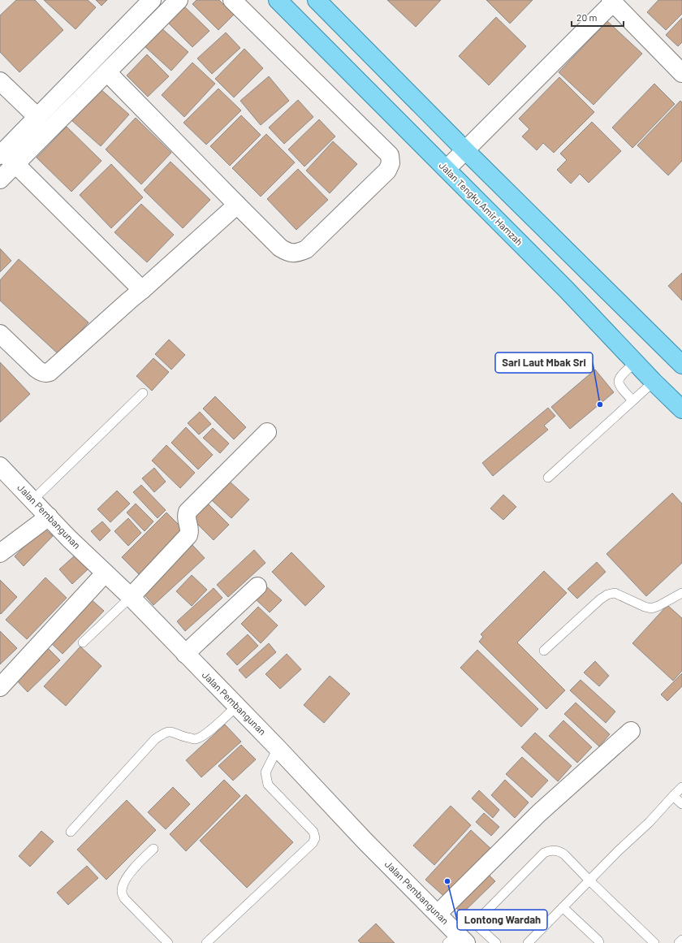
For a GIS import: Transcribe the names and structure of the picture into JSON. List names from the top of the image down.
{
  "streets": {
    "main road": ["Jalan Tengku Amir Hamzah"],
    "street": ["Jalan Pembangunan"]
  },
  "places": ["Sari Laut Mbak Sri", "Lontong Wardah"],
  "scale_bar": "20 m"
}
